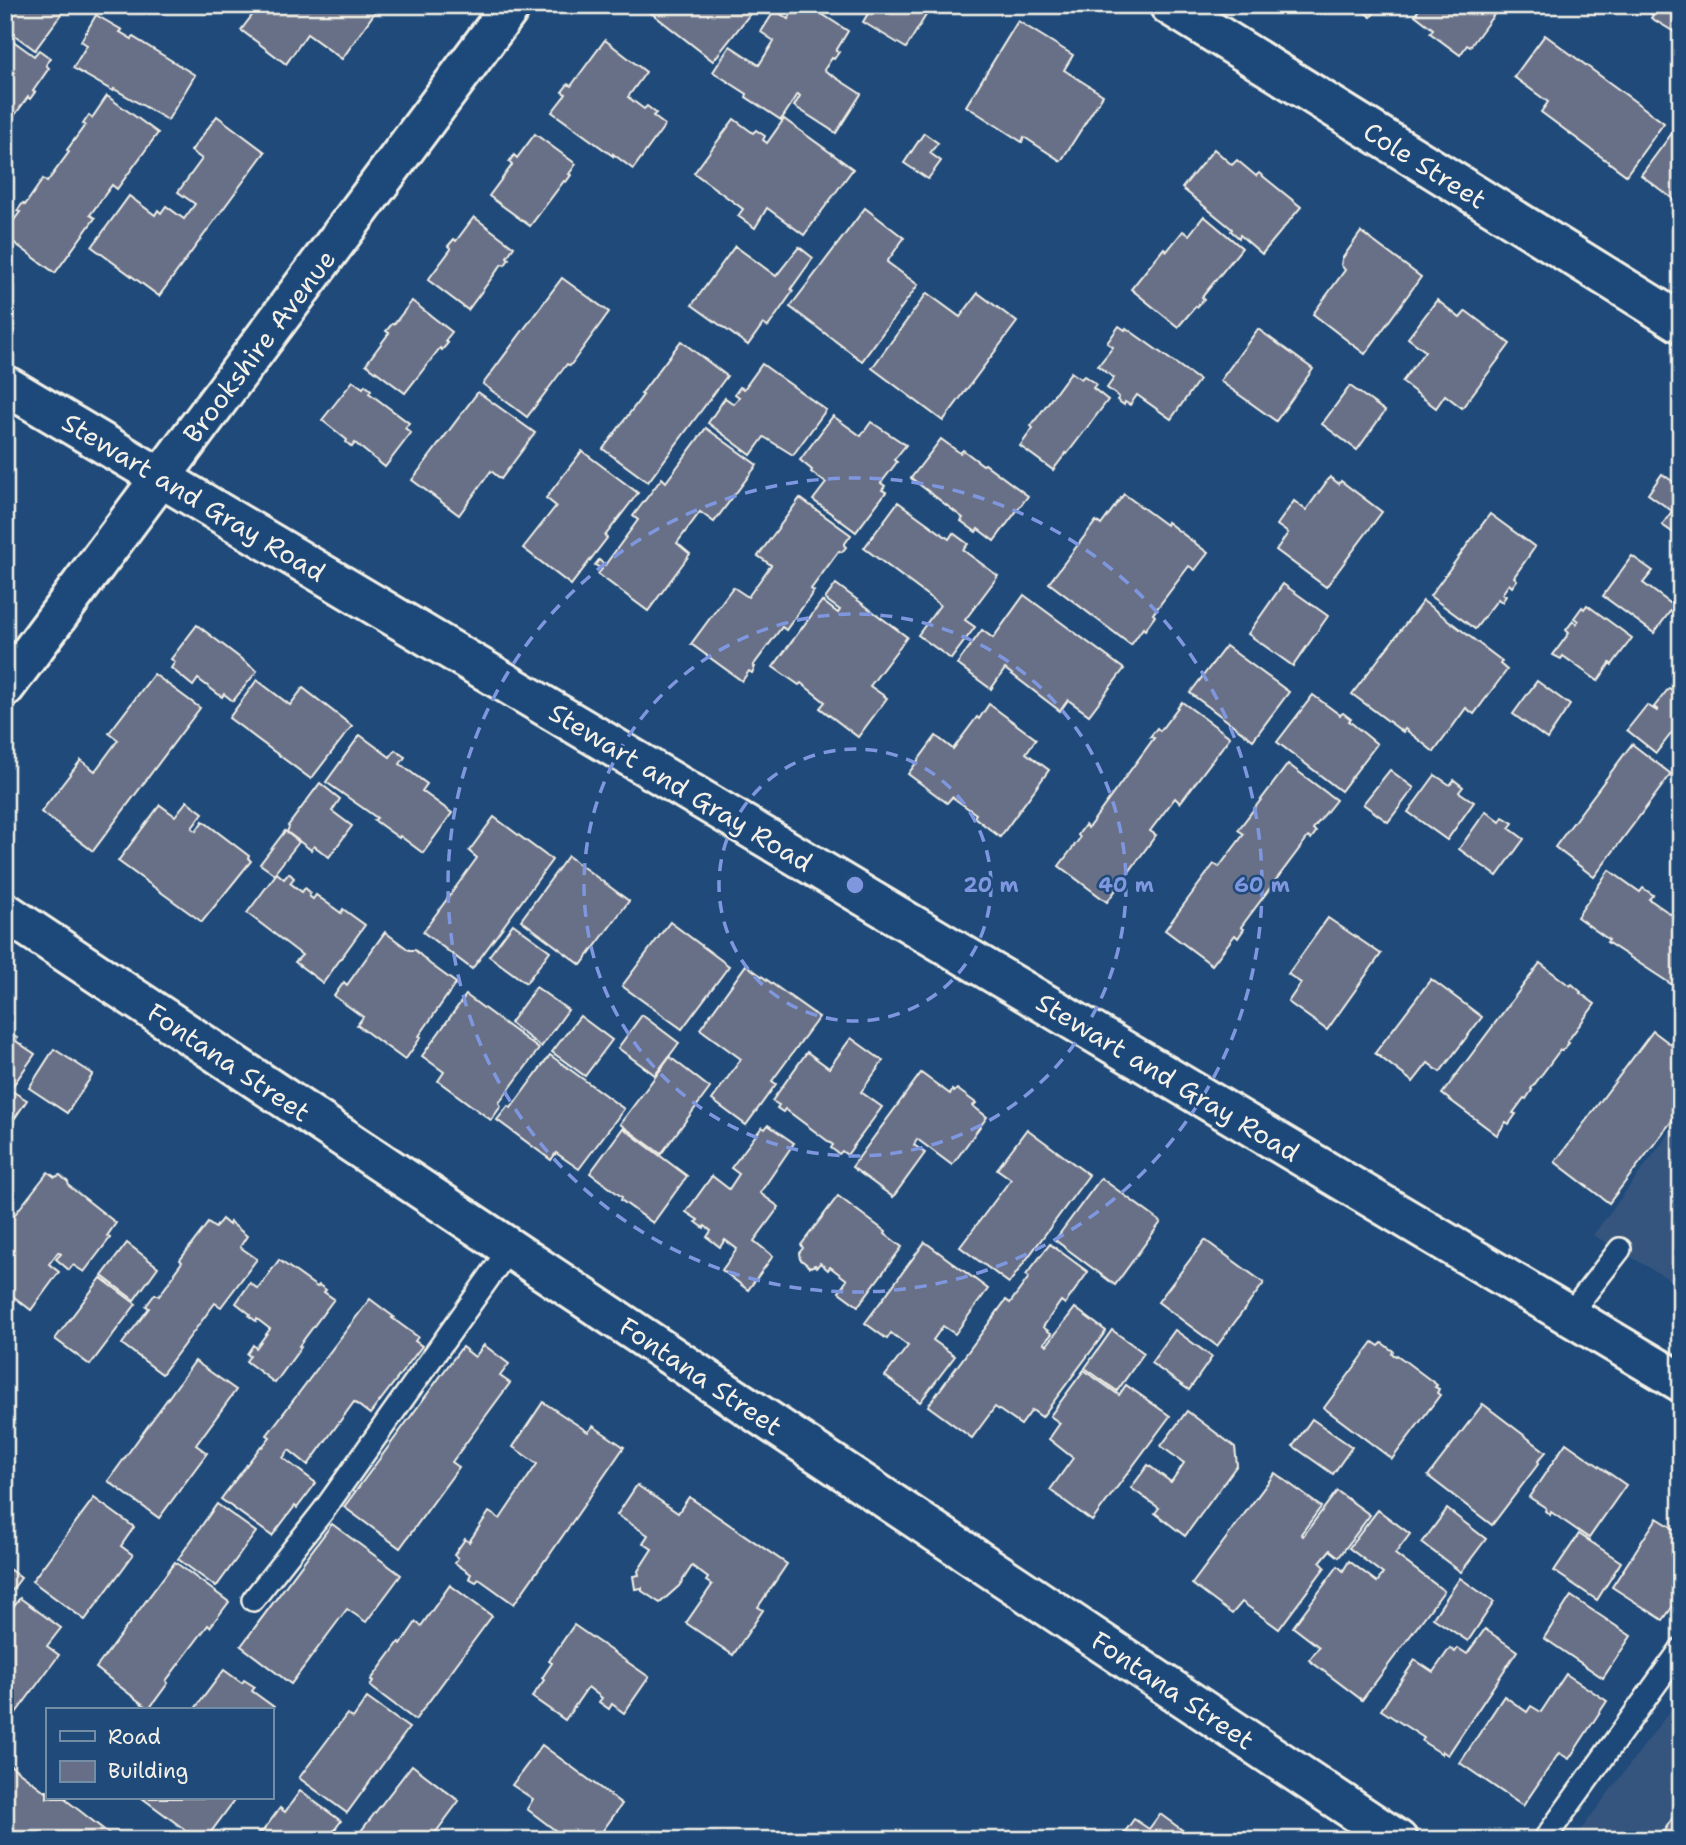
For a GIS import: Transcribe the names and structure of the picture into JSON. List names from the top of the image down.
{
  "streets": {
    "street": [
      "Cole Street",
      "Brookshire Avenue",
      "Stewart and Gray Road",
      "Fontana Street"
    ]
  },
  "crossings": [
    ["Brookshire Avenue", "Stewart and Gray Road"]
  ],
  "legend": ["Road", "Building"],
  "rings": ["20 m", "40 m", "60 m"]
}
